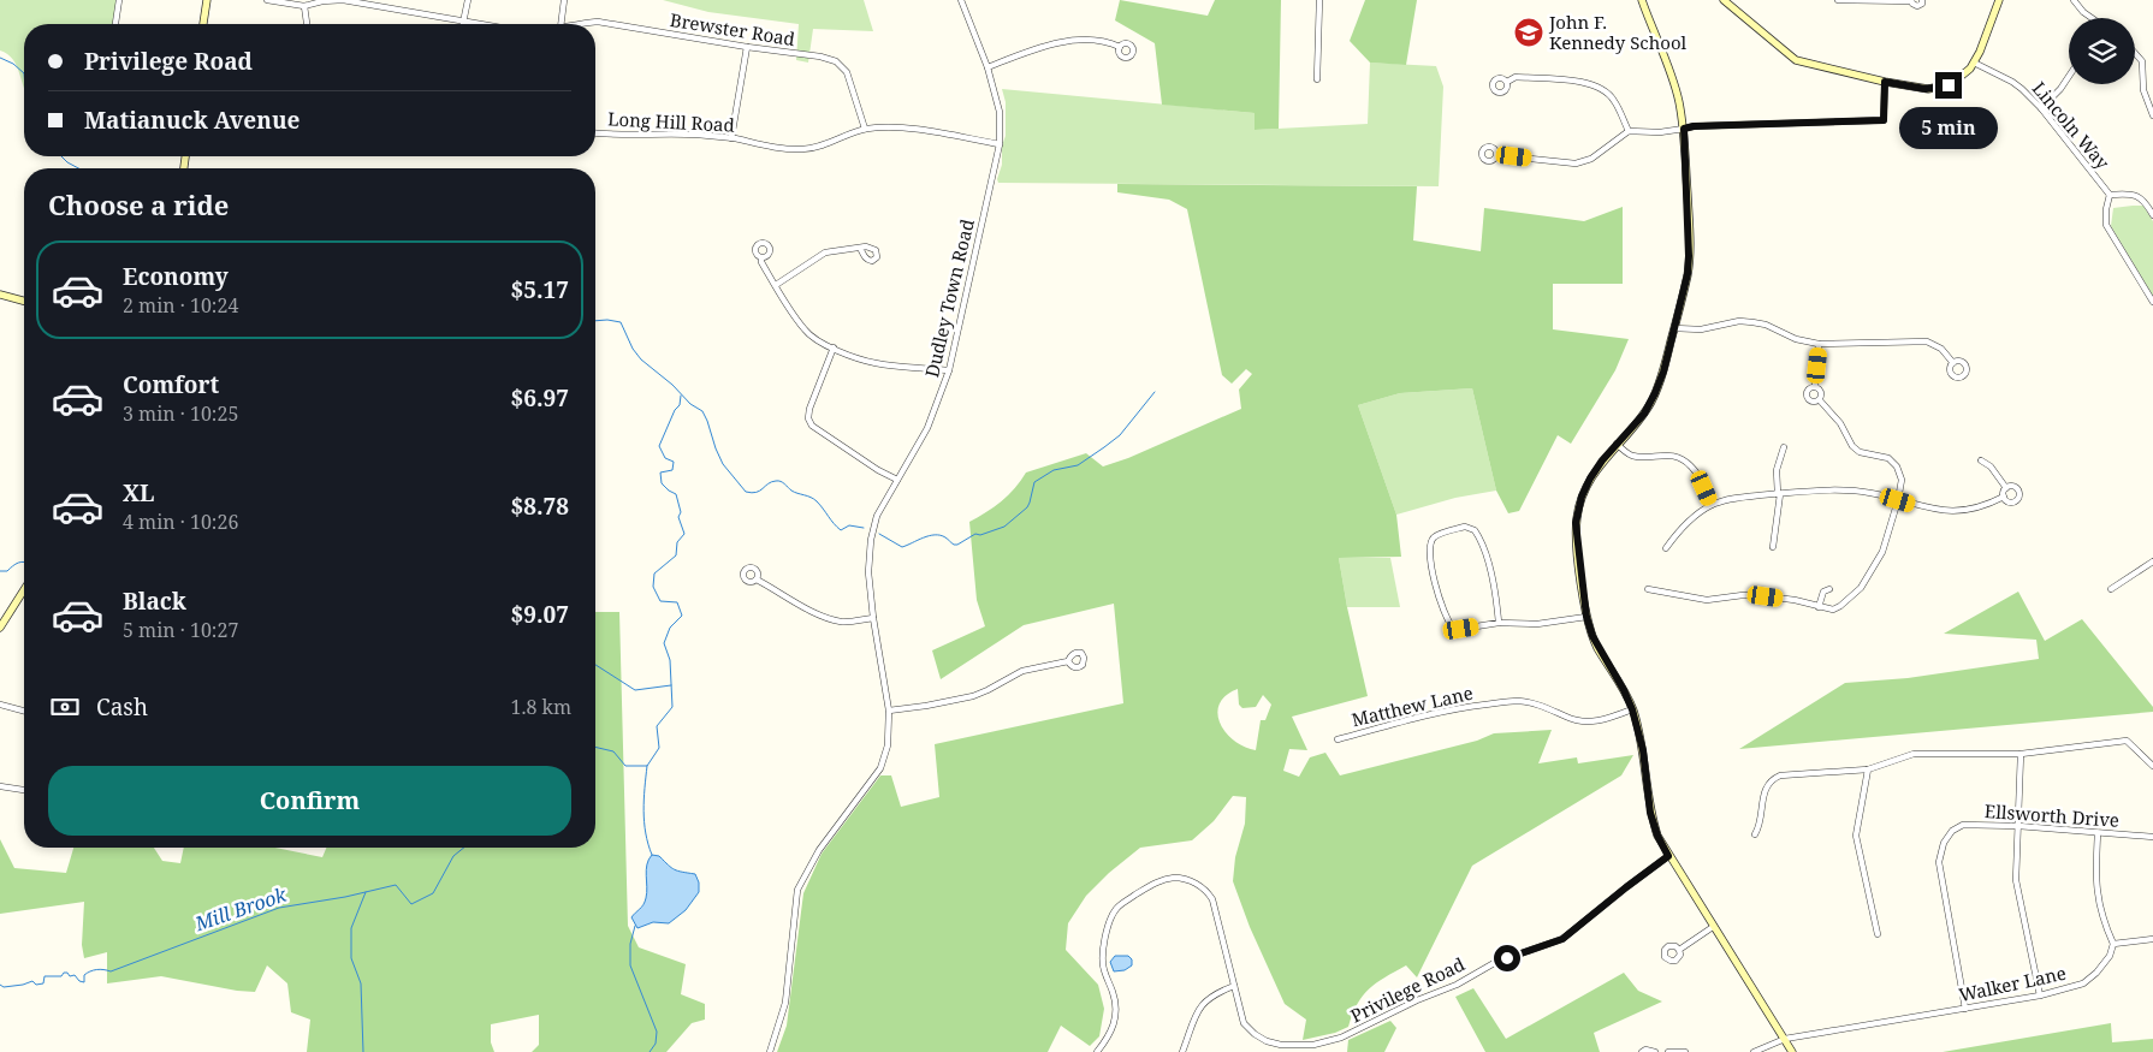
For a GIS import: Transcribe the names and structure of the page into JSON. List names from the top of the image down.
{
  "streets": {
    "street": [
      "Brewster Road",
      "Long Hill Road",
      "Lincoln Way",
      "Dudley Town Road",
      "Matthew Lane",
      "Ellsworth Drive",
      "Walker Lane",
      "Privilege Road"
    ]
  },
  "crossings": [
    ["Brewster Road", "Long Hill Road"],
    ["Long Hill Road", "Dudley Town Road"],
    ["Ellsworth Drive", "Walker Lane"]
  ],
  "water": ["Mill Brook"],
  "places": {
    "school or university": ["John F. Kennedy School"]
  },
  "page": {
    "banner": ["Privilege Road", "Matianuck Avenue"],
    "bubble": "5 min",
    "heading": "Choose a ride",
    "list": [
      {
        "name": "Economy",
        "note": "2 min · 10:24",
        "value": "$5.17"
      },
      {
        "name": "Comfort",
        "note": "3 min · 10:25",
        "value": "$6.97"
      },
      {
        "name": "XL",
        "note": "4 min · 10:26",
        "value": "$8.78"
      },
      {
        "name": "Black",
        "note": "5 min · 10:27",
        "value": "$9.07"
      }
    ],
    "pay": ["Cash", "1.8 km"],
    "buttons": "Confirm"
  }
}
